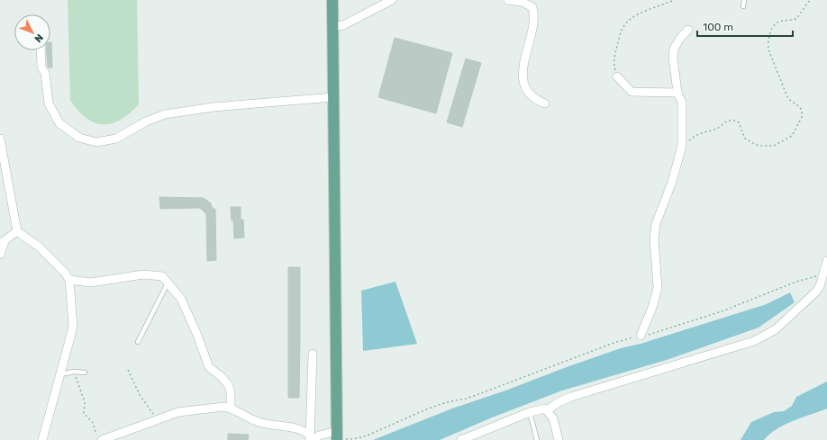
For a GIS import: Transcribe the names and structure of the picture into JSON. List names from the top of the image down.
{
  "scale_bar": "100 m",
  "north": "bottom right"
}
